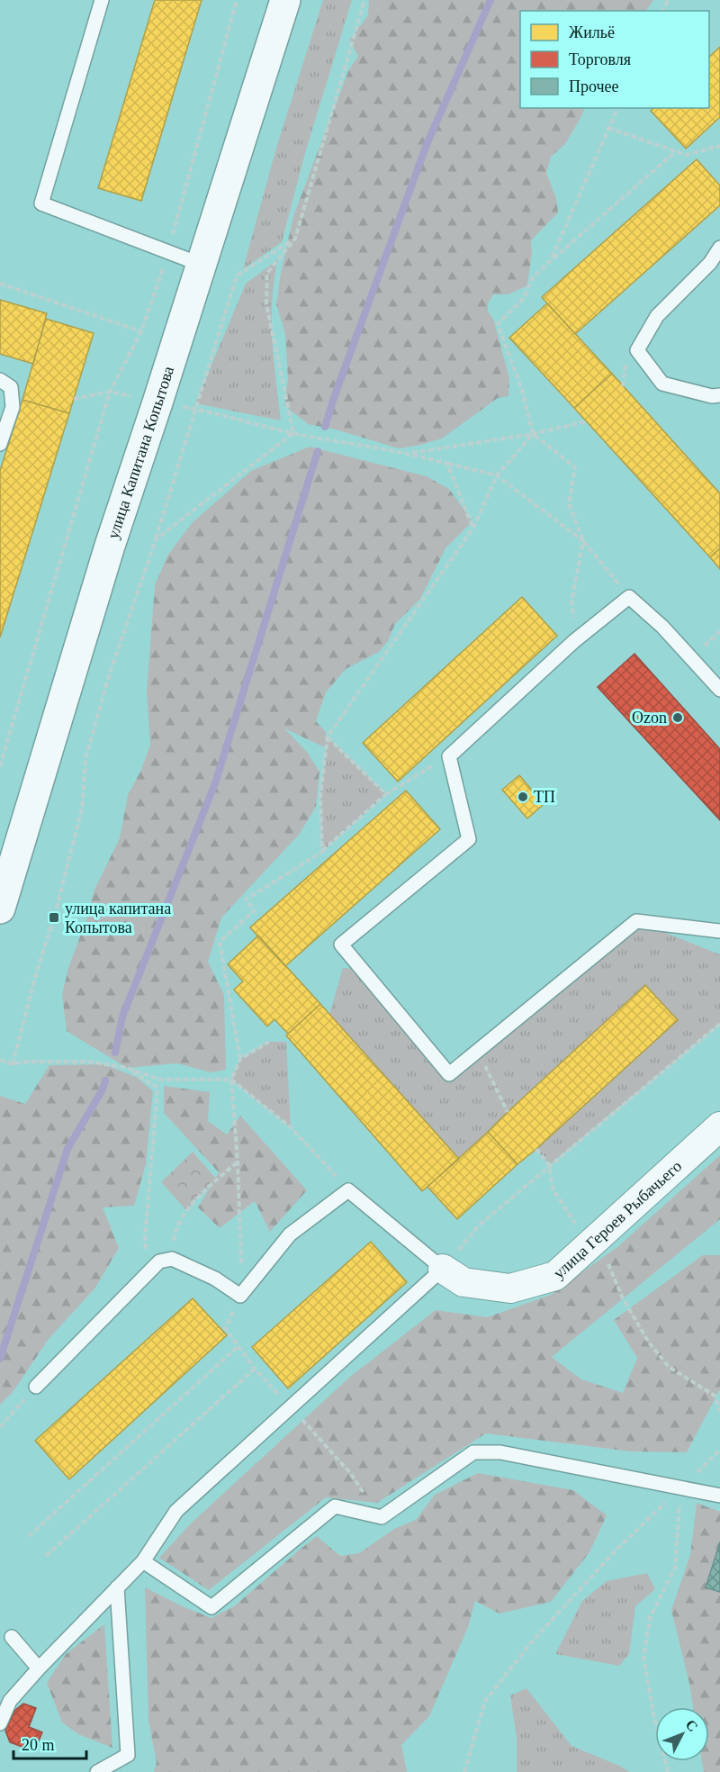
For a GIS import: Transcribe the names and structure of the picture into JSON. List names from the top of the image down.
{
  "streets": {
    "main road": ["улица Капитана Копытова"],
    "street": ["улица Героев Рыбачьего"]
  },
  "places": {
    "other": ["Ozon", "ТП"],
    "transit": ["улица капитана Копытова"]
  },
  "legend": ["Жильё", "Торговля", "Прочее"],
  "scale_bar": "20 m",
  "north": "top right"
}
